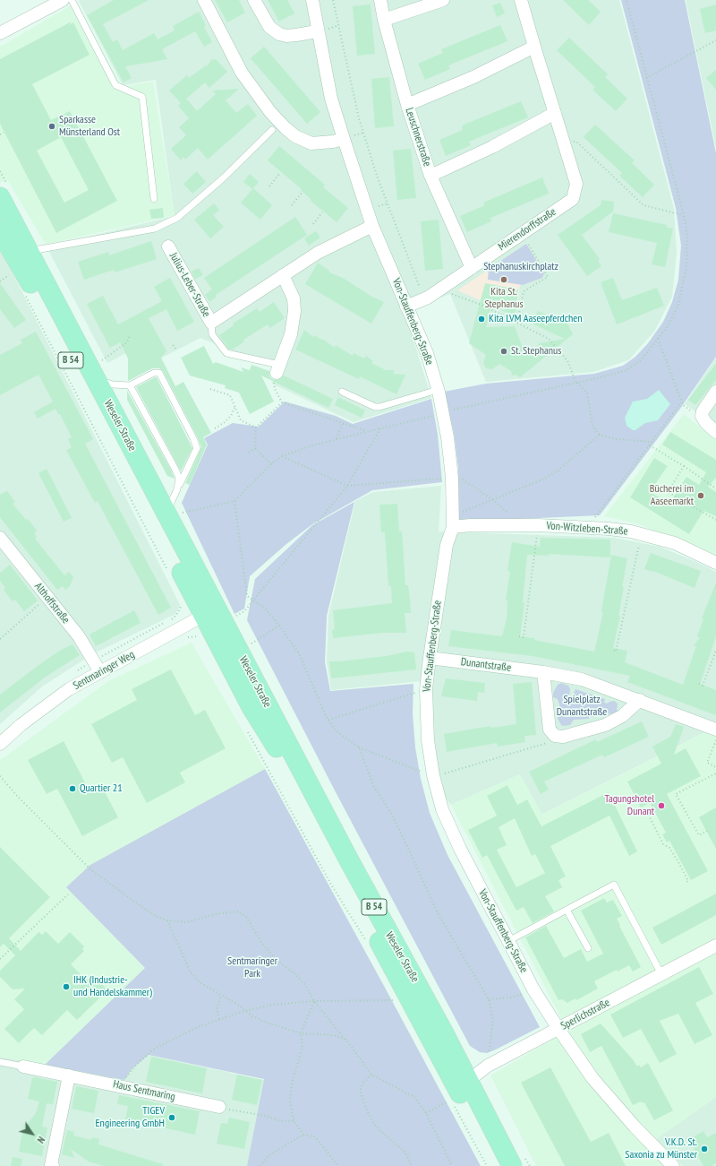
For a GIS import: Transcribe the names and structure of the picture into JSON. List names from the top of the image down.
{
  "streets": {
    "main road": ["B 54", "Weseler Straße"],
    "street": [
      "Leuschnerstraße",
      "Mierendorffstraße",
      "Julius-Leber-Straße",
      "Von-Stauffenberg-Straße",
      "Von-Witzleben-Straße",
      "Althoffstraße",
      "Dunantstraße",
      "Sentmaringer Weg",
      "Sperlichstraße",
      "Haus Sentmaring"
    ]
  },
  "crossings": [
    ["Leuschnerstraße", "Mierendorffstraße"],
    ["Mierendorffstraße", "Von-Stauffenberg-Straße"],
    ["Julius-Leber-Straße", "Von-Stauffenberg-Straße"],
    ["Von-Stauffenberg-Straße", "Von-Witzleben-Straße"],
    ["Von-Stauffenberg-Straße", "Dunantstraße"],
    ["Von-Stauffenberg-Straße", "Sperlichstraße"],
    ["Weseler Straße", "Sentmaringer Weg"],
    ["Weseler Straße", "Sperlichstraße"],
    ["Althoffstraße", "Sentmaringer Weg"]
  ],
  "parks": ["Stephanuskirchplatz", "Spielplatz Dunantstraße", "Sentmaringer Park"],
  "places": [
    "Sparkasse Münsterland Ost",
    "Kita St. Stephanus",
    "Kita LVM Aaseepferdchen",
    "St. Stephanus",
    "Bücherei im Aaseemarkt",
    "Quartier 21",
    "Tagungshotel Dunant",
    "IHK (Industrie- und Handelskammer)",
    "TIGEV Engineering GmbH",
    "V.K.D. St. Saxonia zu Münster"
  ],
  "north": "bottom right"
}
